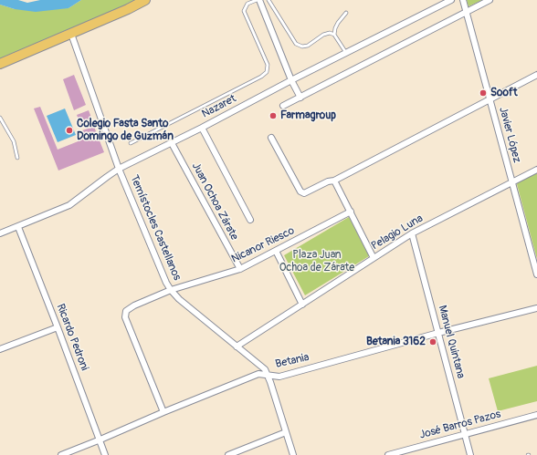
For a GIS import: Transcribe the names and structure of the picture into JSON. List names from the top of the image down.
{
  "streets": {
    "street": [
      "Nazaret",
      "Javier López",
      "Juan Ochoa Zárate",
      "Temístocles Castellanos",
      "Pelagio Luna",
      "Nicanor Riesco",
      "Ricardo Pedroni",
      "Manuel Quintana",
      "Betania",
      "José Barros Pazos"
    ]
  },
  "crossings": [
    ["Nazaret", "Juan Ochoa Zárate"],
    ["Nazaret", "Temístocles Castellanos"],
    ["Nazaret", "Ricardo Pedroni"],
    ["Javier López", "Pelagio Luna"],
    ["Juan Ochoa Zárate", "Nicanor Riesco"],
    ["Temístocles Castellanos", "Pelagio Luna"],
    ["Temístocles Castellanos", "Nicanor Riesco"],
    ["Temístocles Castellanos", "Betania"],
    ["Pelagio Luna", "Manuel Quintana"],
    ["Nicanor Riesco", "Betania"],
    ["Ricardo Pedroni", "Betania"],
    ["Manuel Quintana", "Betania"],
    ["Manuel Quintana", "José Barros Pazos"]
  ],
  "parks": ["Plaza Juan Ochoa de Zárate"],
  "places": [
    "Sooft",
    "Farmagroup",
    "Colegio Fasta Santo Domingo de Guzmán",
    "Betania 3162"
  ]
}
